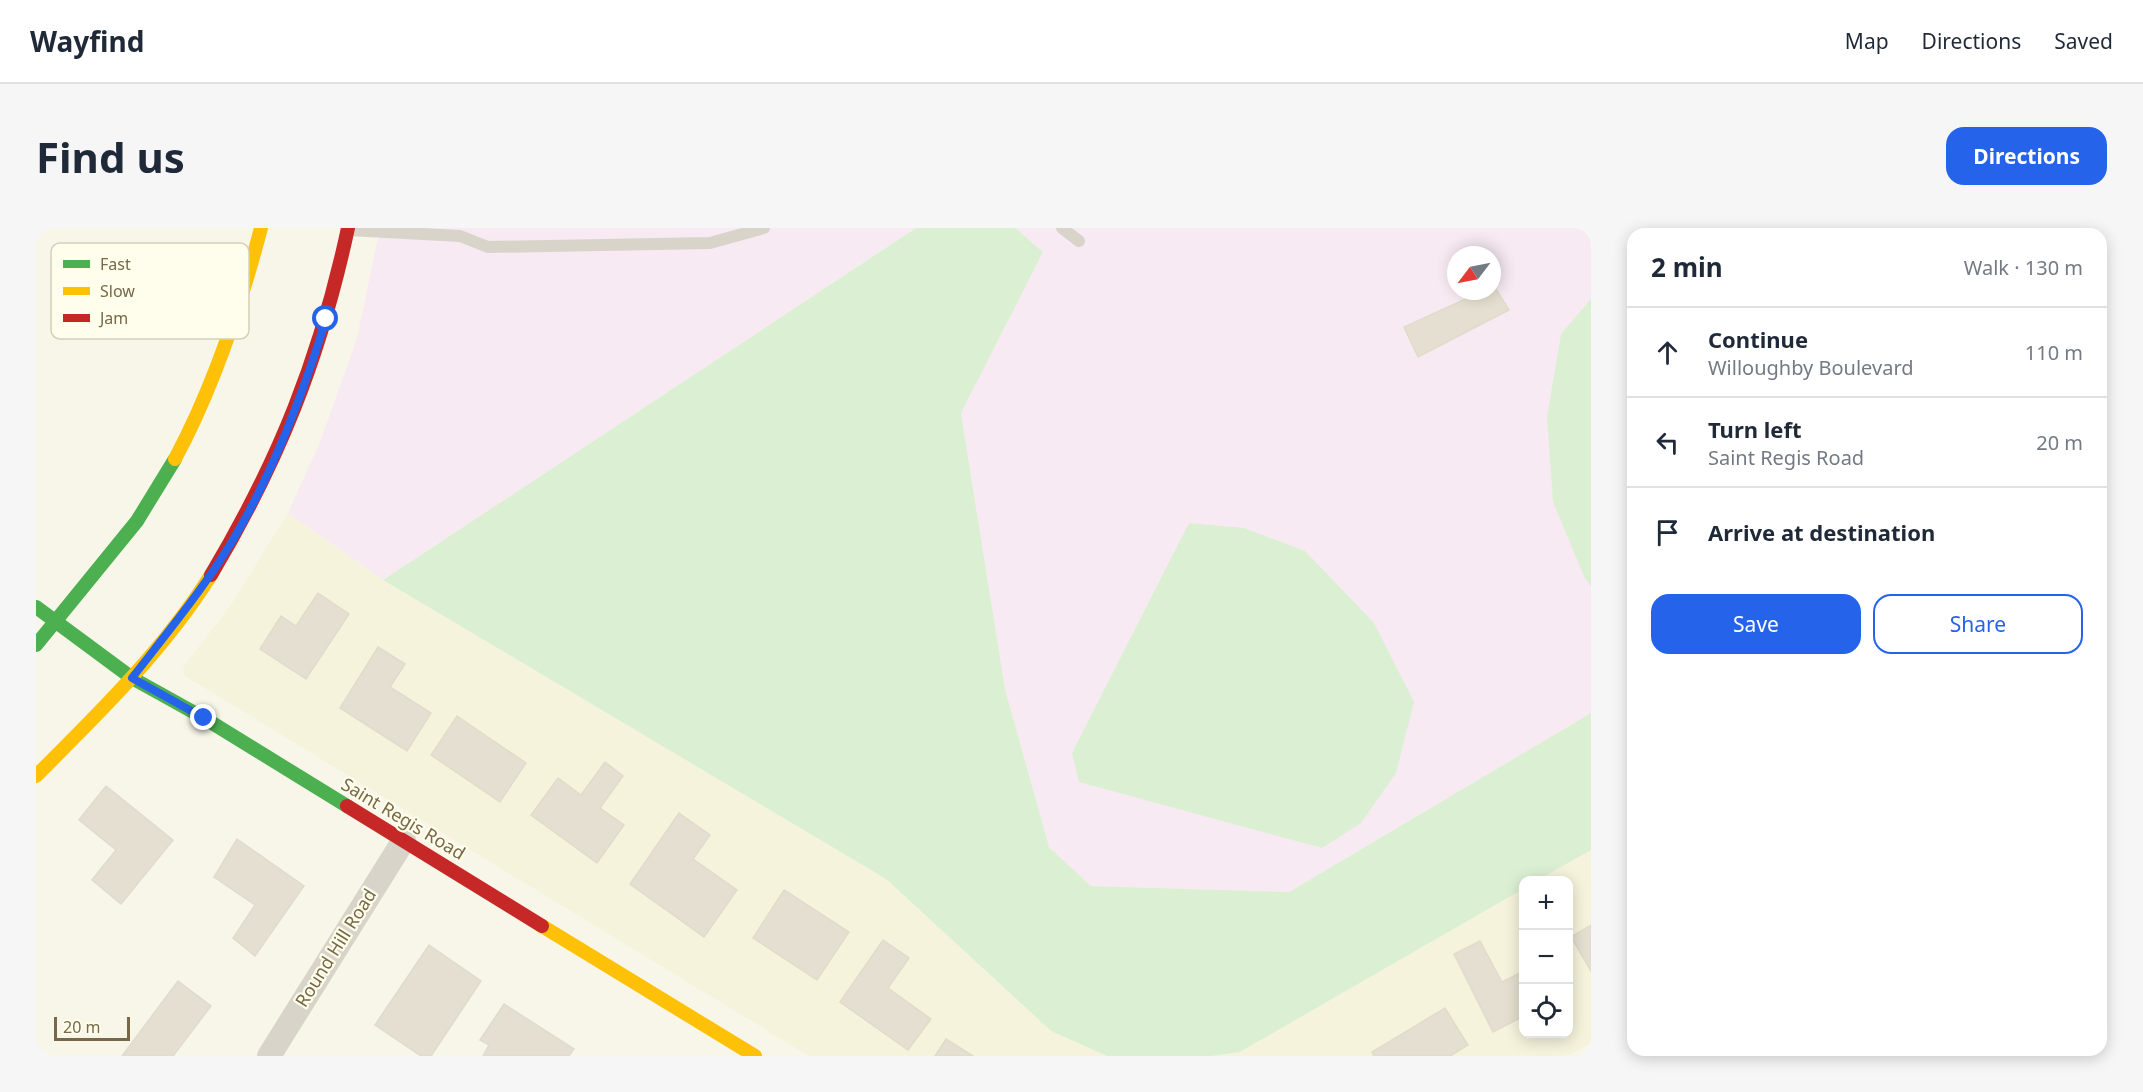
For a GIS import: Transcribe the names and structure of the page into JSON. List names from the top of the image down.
{
  "streets": {
    "street": ["Saint Regis Road", "Round Hill Road"]
  },
  "crossings": [
    ["Saint Regis Road", "Round Hill Road"]
  ],
  "legend": ["Fast", "Slow", "Jam"],
  "scale_bar": "20 m",
  "north": "bottom left",
  "page": {
    "header": "Wayfind",
    "nav": ["Map", "Directions", "Saved"],
    "buttons": [
      "Directions",
      ["Save", "Share"]
    ],
    "title": "Find us",
    "heading": ["2 min", "Walk · 130 m"],
    "list": [
      ["Continue", "Willoughby Boulevard", "110 m"],
      ["Turn left", "Saint Regis Road", "20 m"],
      "Arrive at destination"
    ],
    "map_buttons": ["+", "−"],
    "scale": "20 m"
  }
}
